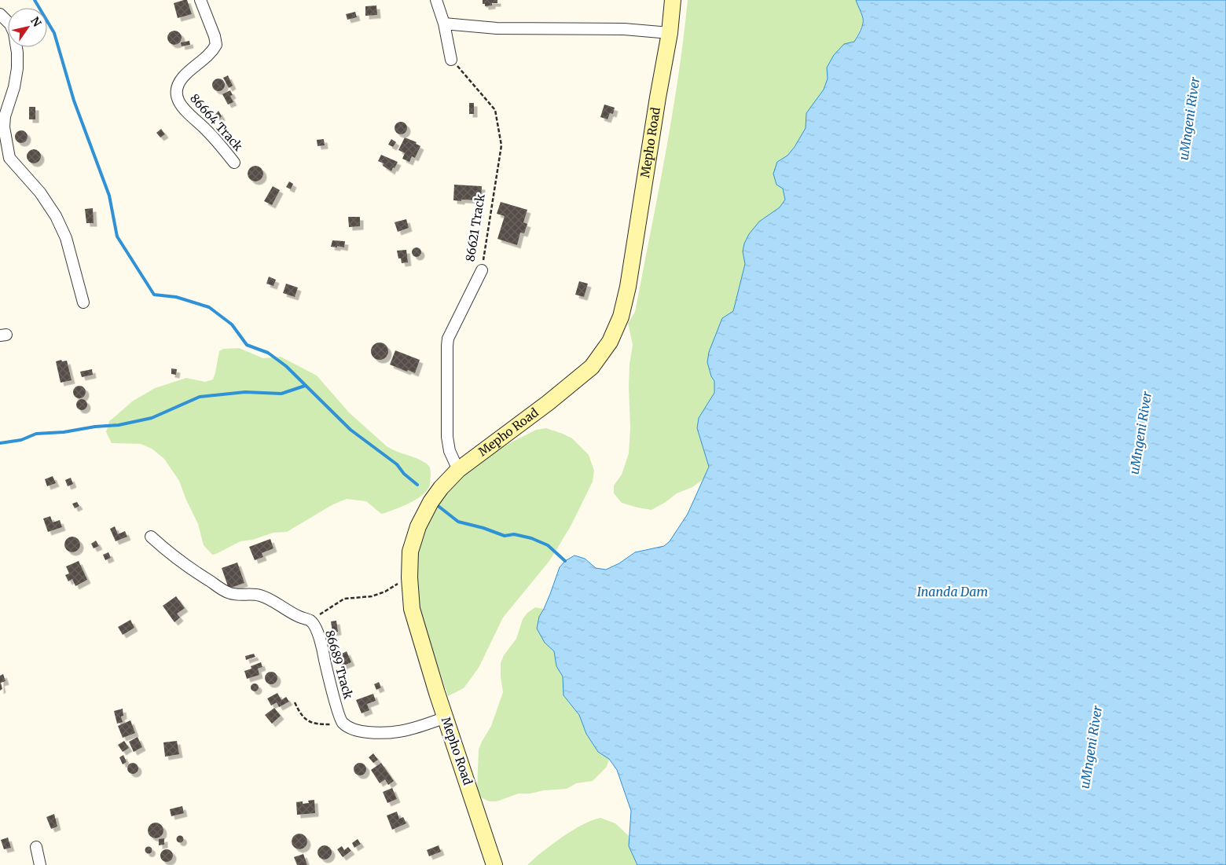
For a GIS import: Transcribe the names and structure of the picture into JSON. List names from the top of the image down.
{
  "streets": {
    "street": [
      "86664 Track",
      "Mepho Road",
      "86621 Track",
      "86689 Track"
    ]
  },
  "crossings": [
    ["Mepho Road", "86621 Track"]
  ],
  "water": ["uMngeni River", "Inanda Dam"],
  "north": "top right"
}
